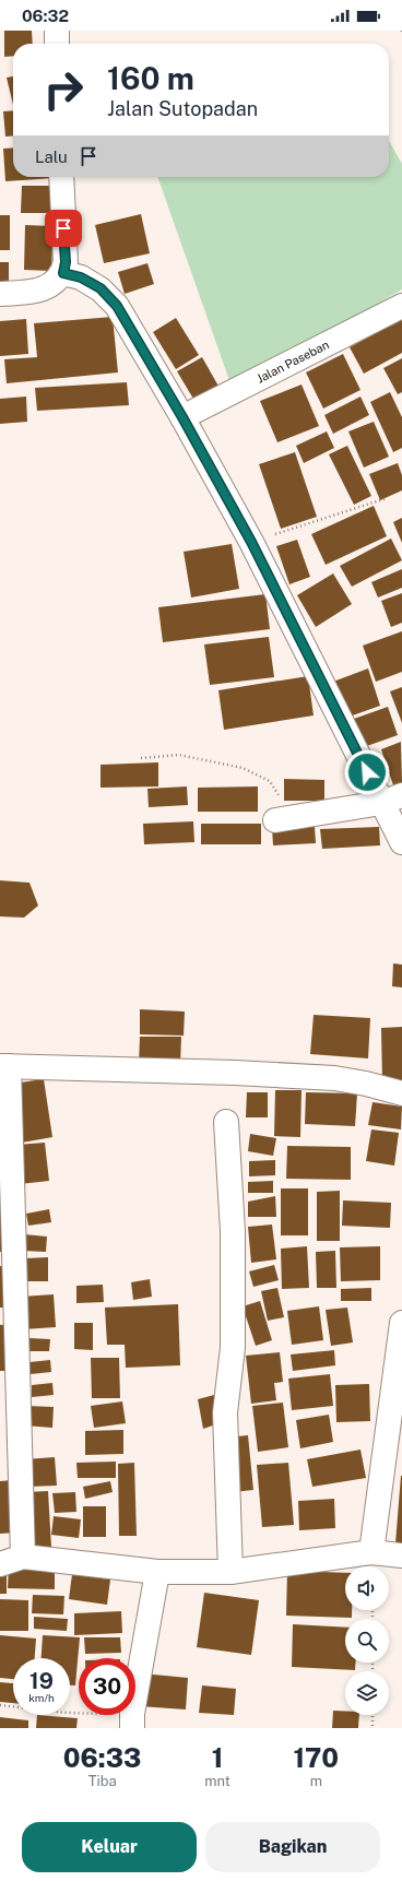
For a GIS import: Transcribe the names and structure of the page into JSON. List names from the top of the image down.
{
  "streets": {
    "street": ["Jalan Paseban"]
  },
  "page": {
    "status": "06:32",
    "turn": ["160 m", "Jalan Sutopadan"],
    "then": "Lalu",
    "speed": "19 km/h",
    "limit": "30",
    "eta": [
      "06:33",
      "Tiba",
      "1",
      "mnt",
      "170",
      "m"
    ],
    "buttons": ["Keluar", "Bagikan"]
  }
}
